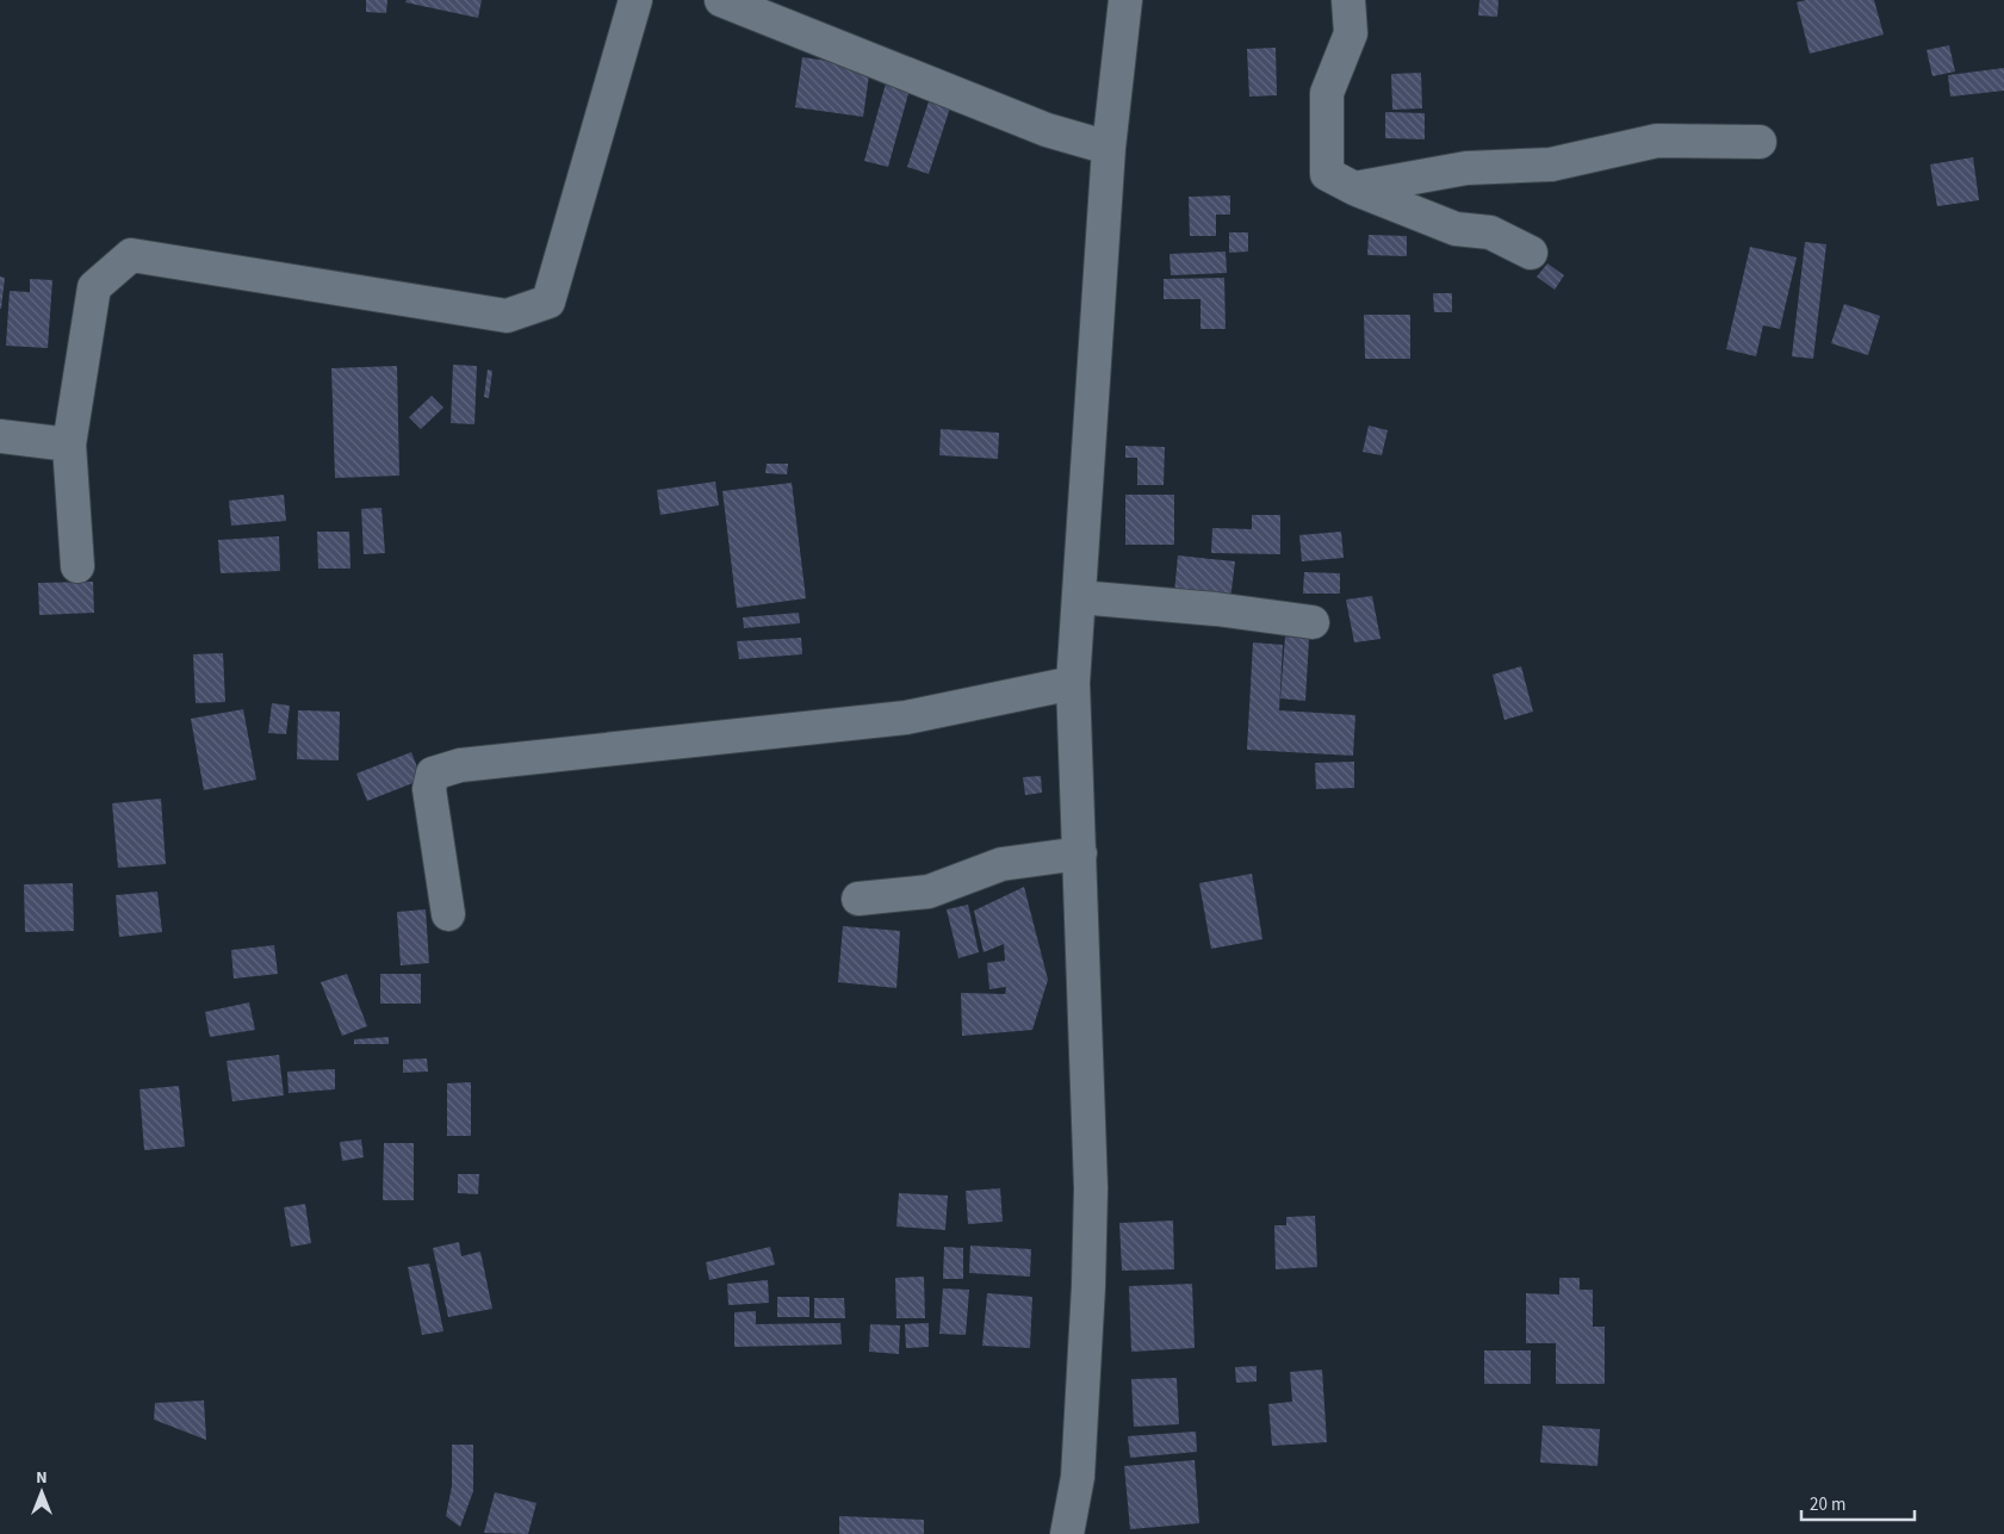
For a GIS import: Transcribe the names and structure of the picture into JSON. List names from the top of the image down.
{
  "scale_bar": "20 m",
  "north": "top"
}
